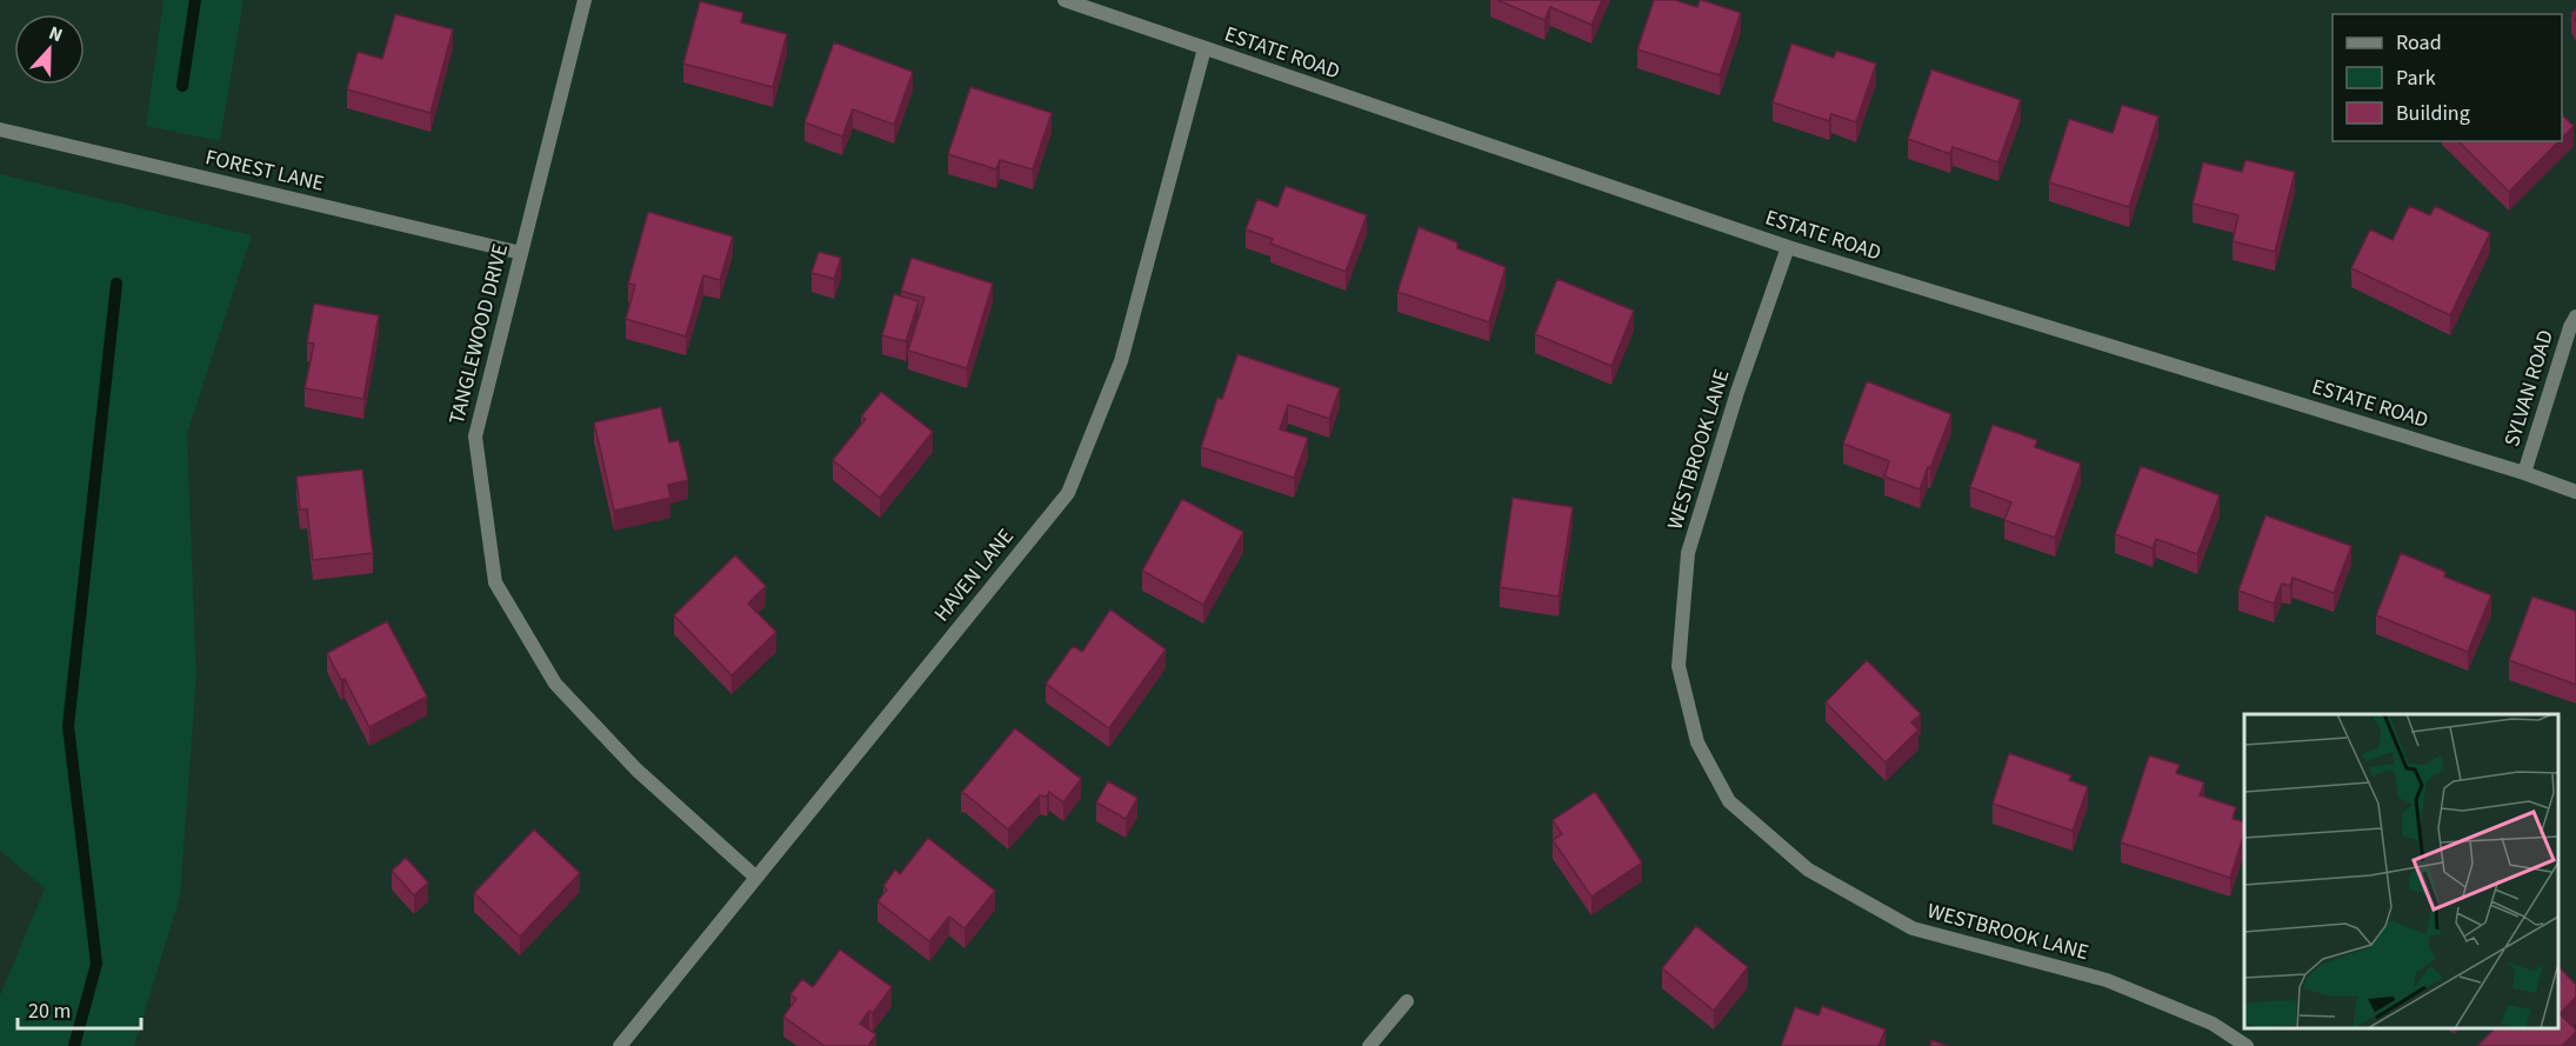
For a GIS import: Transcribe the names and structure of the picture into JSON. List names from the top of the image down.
{
  "streets": {
    "street": [
      "ESTATE ROAD",
      "FOREST LANE",
      "TANGLEWOOD DRIVE",
      "SYLVAN ROAD",
      "WESTBROOK LANE",
      "HAVEN LANE"
    ]
  },
  "crossings": [
    ["ESTATE ROAD", "SYLVAN ROAD"],
    ["ESTATE ROAD", "WESTBROOK LANE"],
    ["ESTATE ROAD", "HAVEN LANE"],
    ["FOREST LANE", "TANGLEWOOD DRIVE"],
    ["TANGLEWOOD DRIVE", "HAVEN LANE"]
  ],
  "legend": ["Road", "Park", "Building"],
  "scale_bar": "20 m",
  "north": "top"
}
